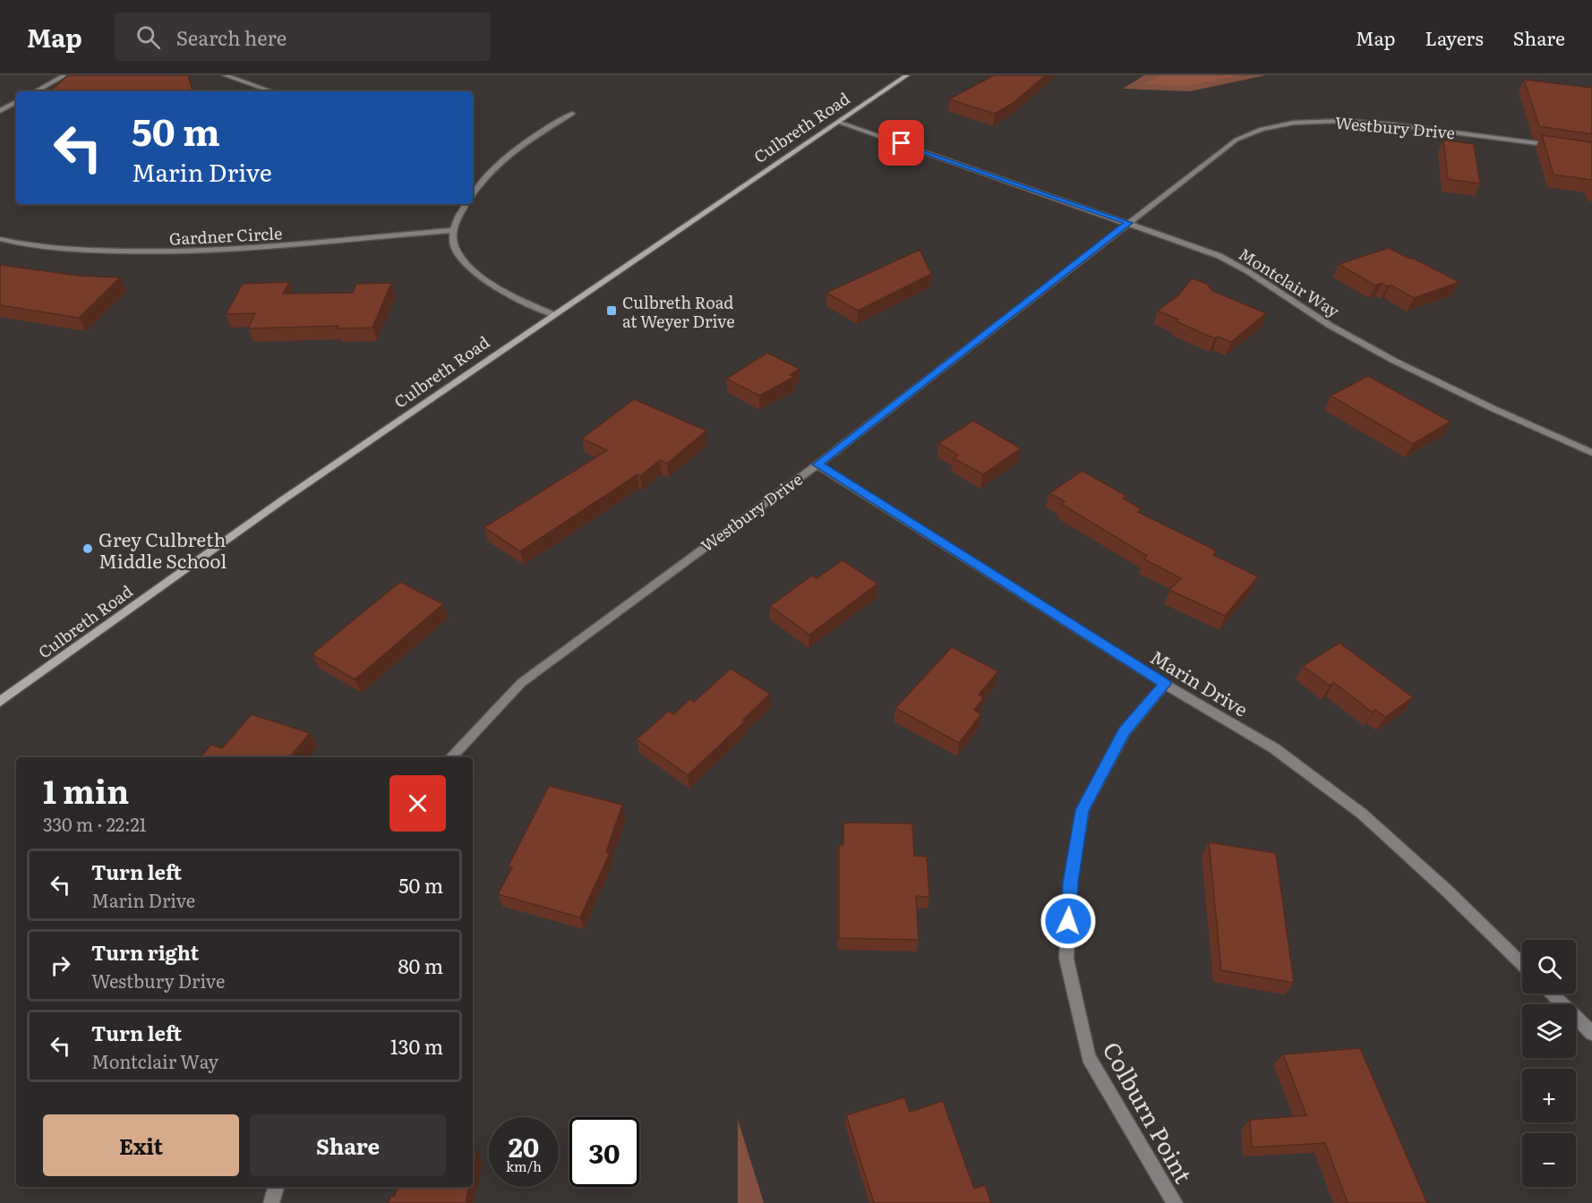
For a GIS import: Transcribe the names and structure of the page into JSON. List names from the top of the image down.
{
  "streets": {
    "street": [
      "Culbreth Road",
      "Westbury Drive",
      "Gardner Circle",
      "Montclair Way",
      "Marin Drive",
      "Colburn Point"
    ]
  },
  "crossings": [
    ["Culbreth Road", "Montclair Way"],
    ["Westbury Drive", "Montclair Way"],
    ["Westbury Drive", "Marin Drive"],
    ["Marin Drive", "Colburn Point"]
  ],
  "places": {
    "transit": ["Culbreth Road at Weyer Drive"],
    "other": ["Grey Culbreth Middle School"]
  },
  "page": {
    "header": "Map",
    "search": "Search here",
    "nav": ["Map", "Layers", "Share"],
    "turn": ["50 m", "Marin Drive"],
    "heading": ["1 min", "330 m · 22:21"],
    "list": [
      {
        "name": "Turn left",
        "note": "Marin Drive",
        "value": "50 m"
      },
      {
        "name": "Turn right",
        "note": "Westbury Drive",
        "value": "80 m"
      },
      {
        "name": "Turn left",
        "note": "Montclair Way",
        "value": "130 m"
      }
    ],
    "map_buttons": ["+", "−"],
    "buttons": ["Exit", "Share"],
    "speed": "20 km/h",
    "limit": "30"
  }
}
